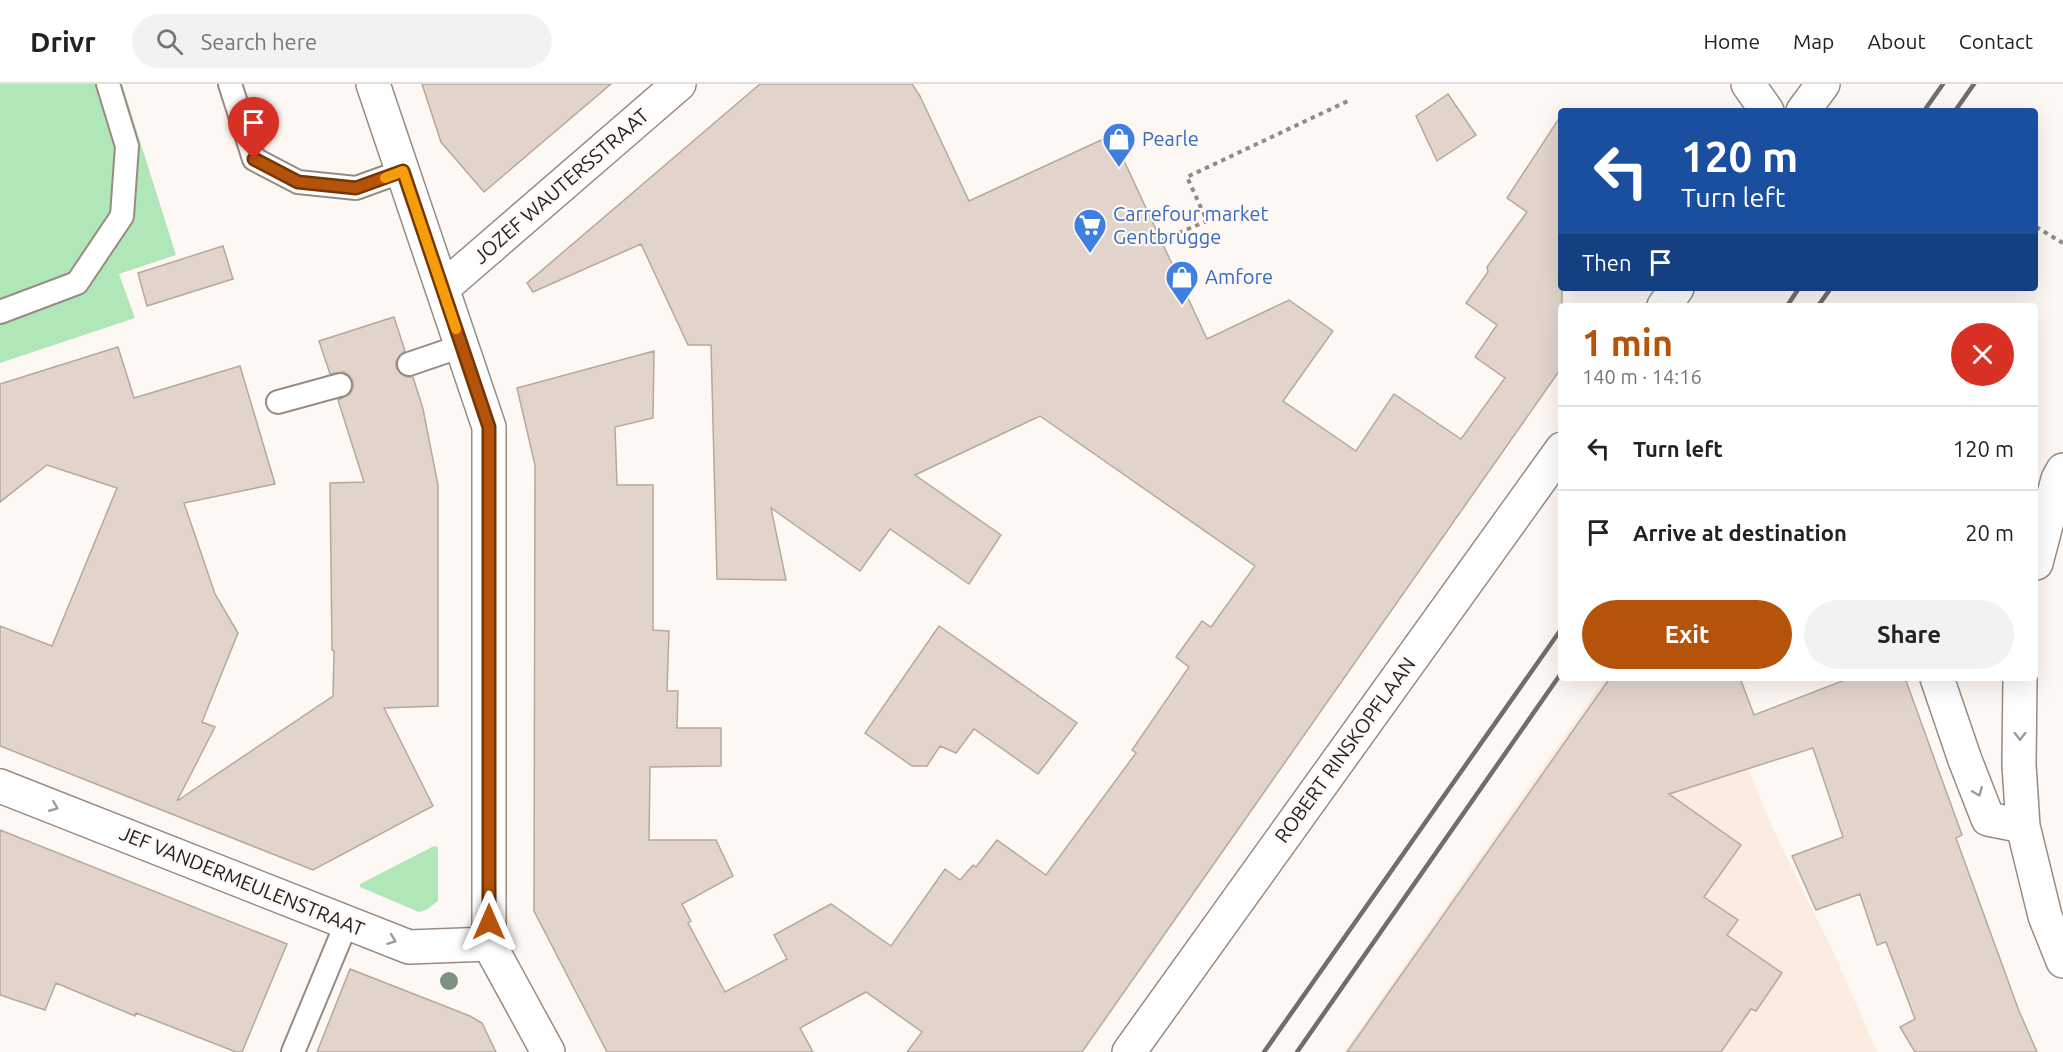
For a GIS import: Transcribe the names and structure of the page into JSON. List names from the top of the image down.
{
  "streets": {
    "street": ["JOZEF WAUTERSSTRAAT", "ROBERT RINSKOPFLAAN", "JEF VANDERMEULENSTRAAT"]
  },
  "one_way": ["JEF VANDERMEULENSTRAAT"],
  "places": {
    "shop": ["Pearle", "Amfore"],
    "supermarket": ["Carrefour market Gentbrugge"]
  },
  "page": {
    "header": "Drivr",
    "search": "Search here",
    "nav": [
      "Home",
      "Map",
      "About",
      "Contact"
    ],
    "turn": ["120 m", "Turn left"],
    "then": "Then",
    "heading": ["1 min", "140 m · 14:16"],
    "list": [
      {
        "name": "Turn left",
        "value": "120 m"
      },
      {
        "name": "Arrive at destination",
        "value": "20 m"
      }
    ],
    "buttons": ["Exit", "Share"]
  }
}
